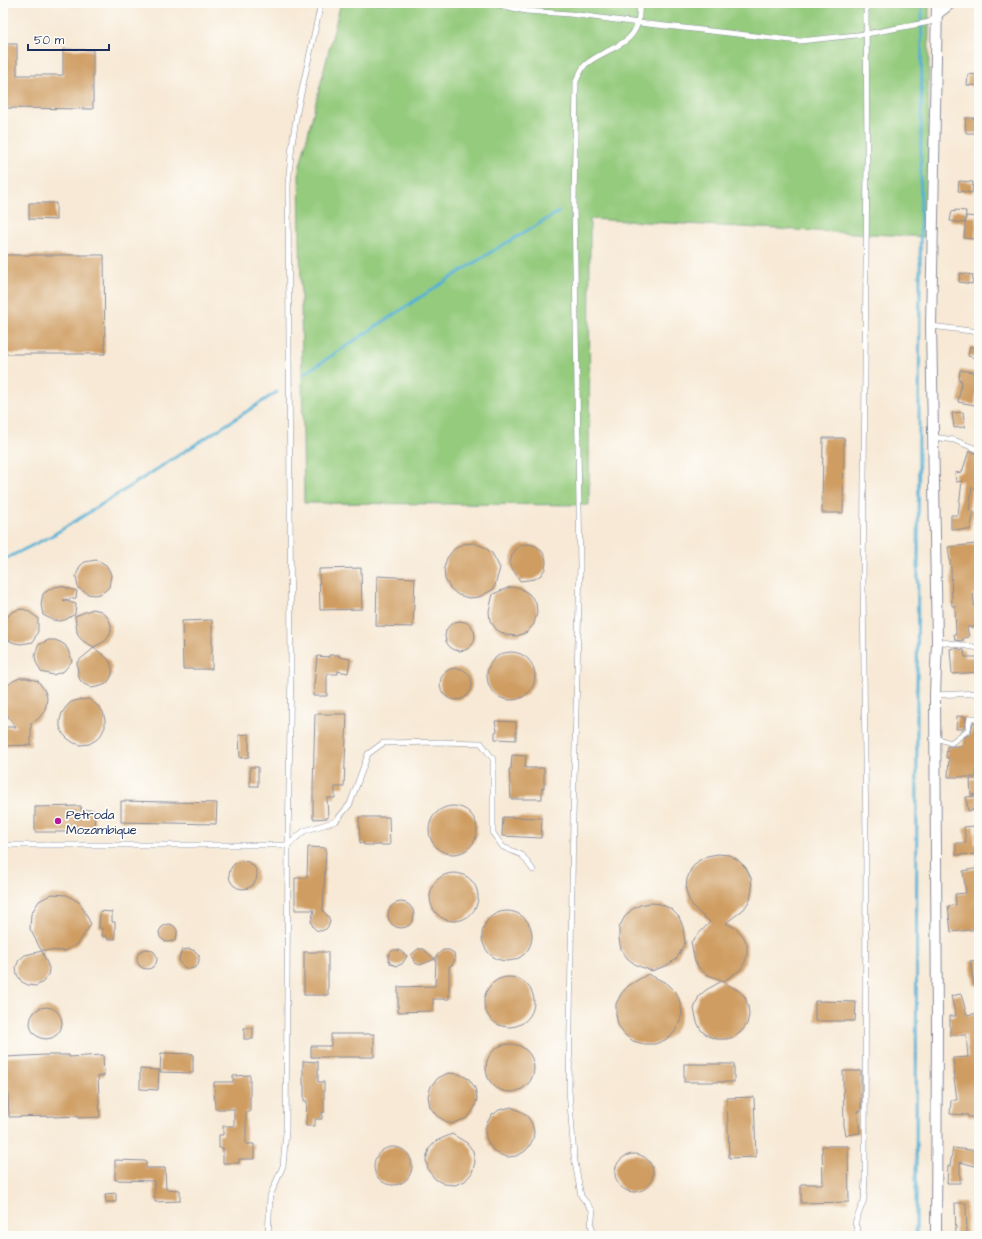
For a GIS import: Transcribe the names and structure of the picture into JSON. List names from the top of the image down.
{
  "places": ["Petroda Mozambique"],
  "scale_bar": "50 m"
}
